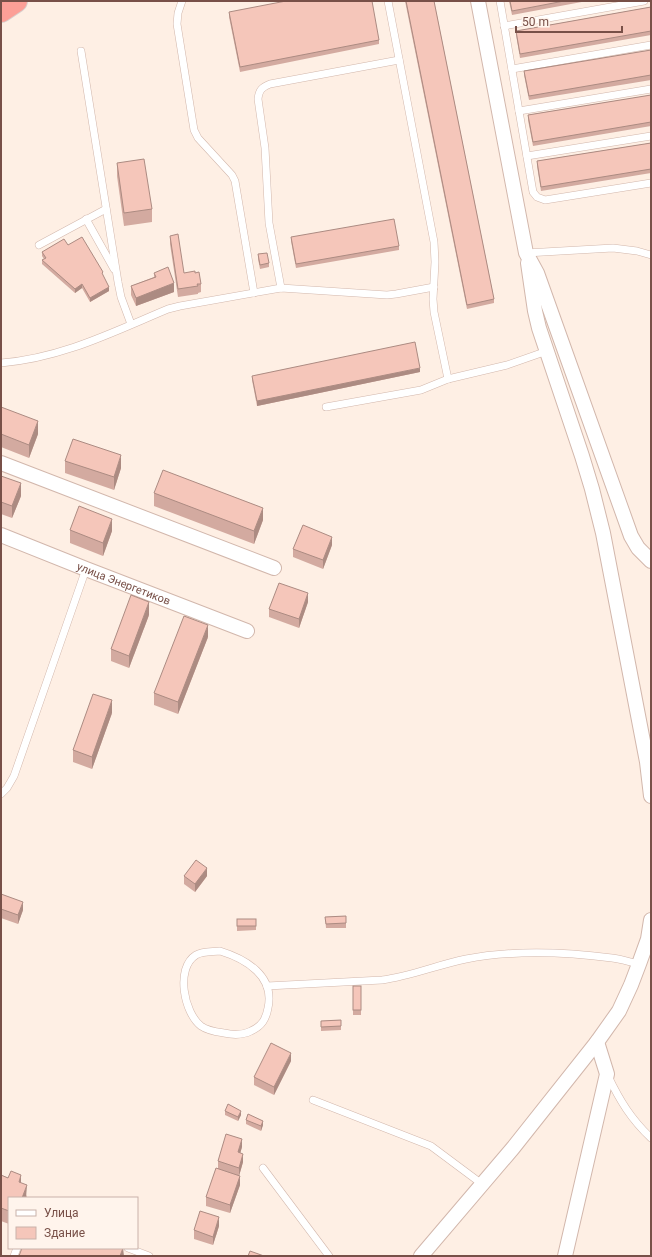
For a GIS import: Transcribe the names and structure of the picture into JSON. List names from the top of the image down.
{
  "streets": {
    "street": ["улица Энергетиков"]
  },
  "legend": ["Улица", "Здание"],
  "scale_bar": "50 m"
}
